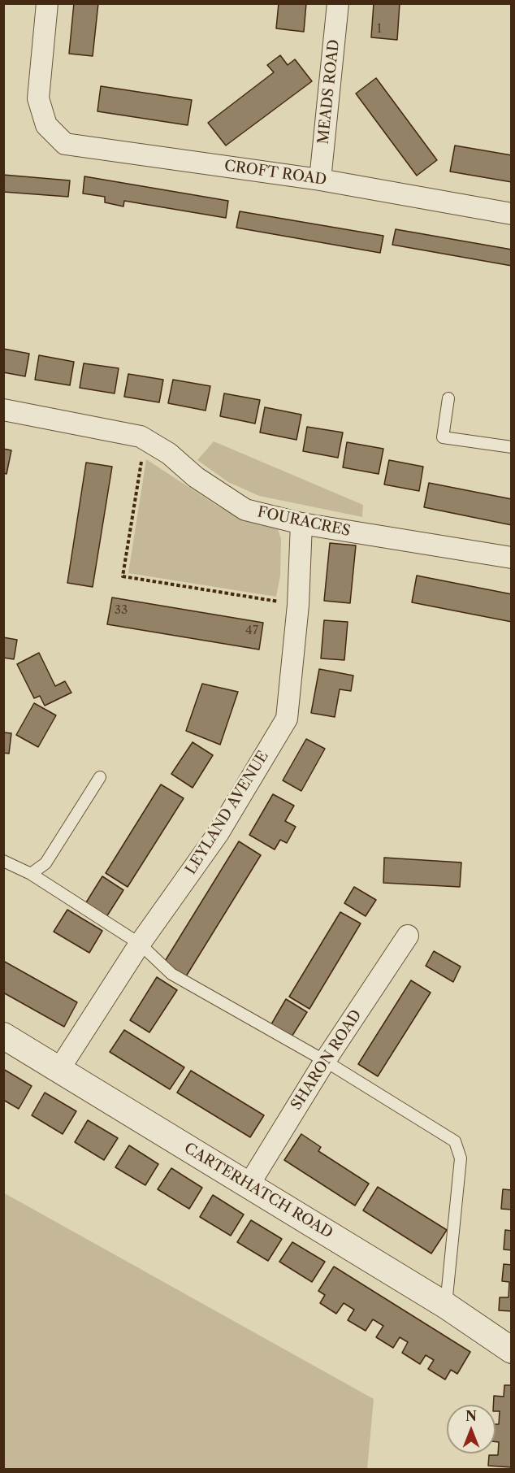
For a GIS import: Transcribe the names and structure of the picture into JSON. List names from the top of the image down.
{
  "streets": {
    "street": [
      "MEADS ROAD",
      "CROFT ROAD",
      "FOURACRES",
      "LEYLAND AVENUE",
      "SHARON ROAD",
      "CARTERHATCH ROAD"
    ]
  },
  "crossings": [
    ["MEADS ROAD", "CROFT ROAD"],
    ["FOURACRES", "LEYLAND AVENUE"],
    ["LEYLAND AVENUE", "CARTERHATCH ROAD"],
    ["SHARON ROAD", "CARTERHATCH ROAD"]
  ],
  "house_numbers": ["1", "33", "47"],
  "north": "top"
}
